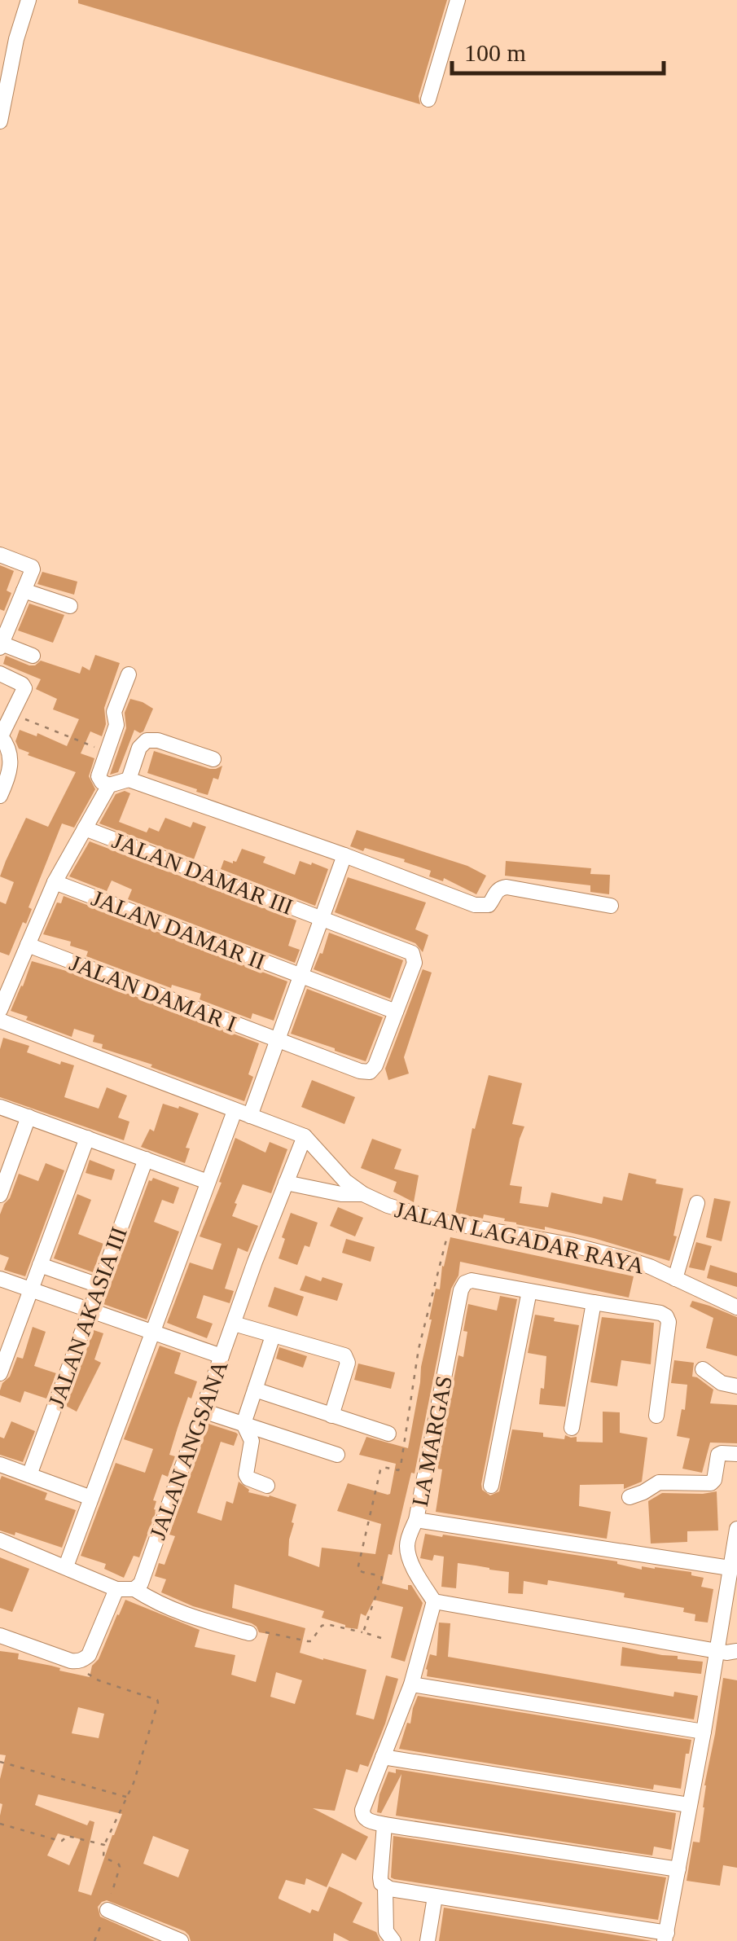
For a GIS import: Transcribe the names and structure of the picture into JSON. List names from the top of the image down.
{
  "streets": {
    "street": [
      "JALAN DAMAR III",
      "JALAN DAMAR II",
      "JALAN DAMAR I",
      "JALAN LAGADAR RAYA",
      "JALAN AKASIA III",
      "LA MARGAS",
      "JALAN ANGSANA"
    ]
  },
  "crossings": [
    ["JALAN DAMAR III", "JALAN DAMAR II"],
    ["JALAN DAMAR III", "JALAN DAMAR I"],
    ["JALAN DAMAR II", "JALAN DAMAR I"],
    ["JALAN LAGADAR RAYA", "JALAN ANGSANA"]
  ],
  "scale_bar": "100 m"
}
